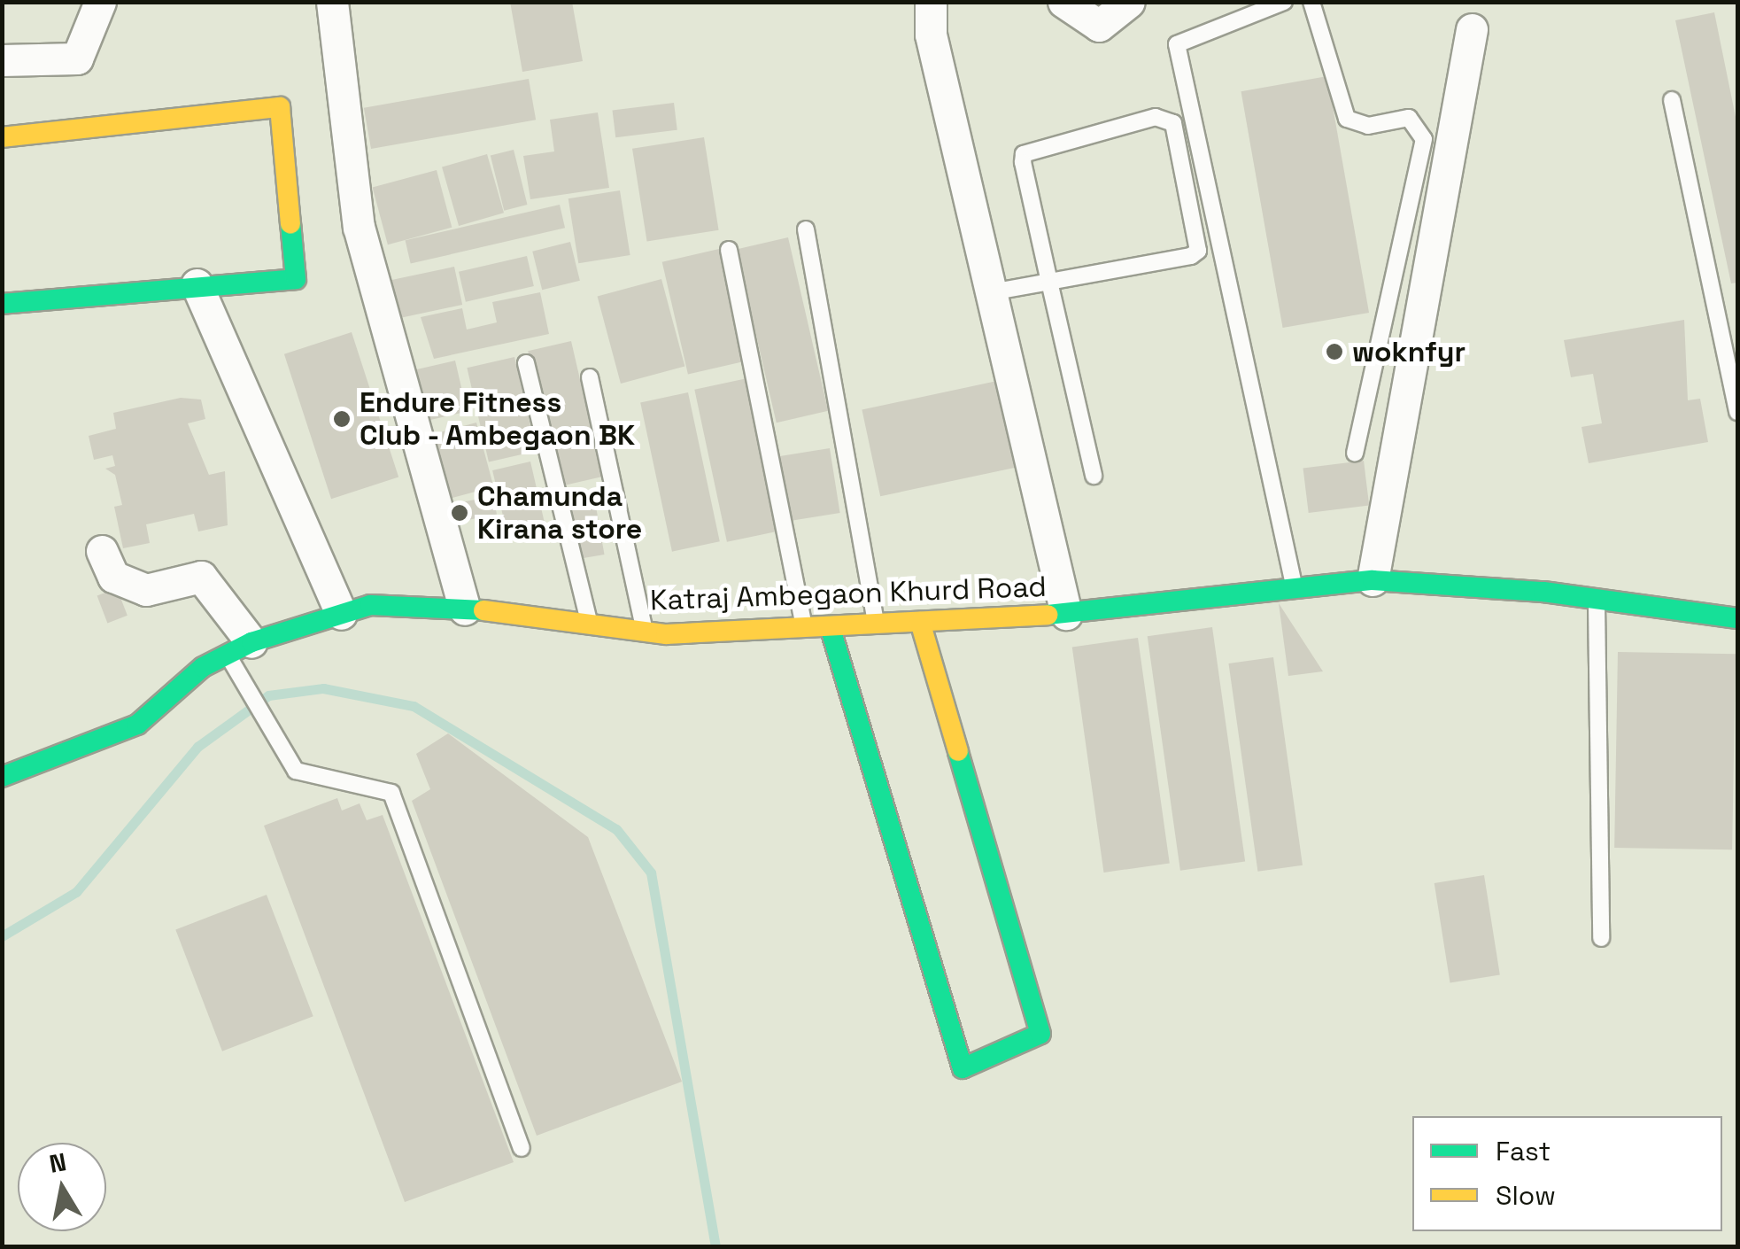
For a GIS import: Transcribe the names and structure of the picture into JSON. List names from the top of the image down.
{
  "streets": {
    "street": ["Katraj Ambegaon Khurd Road"]
  },
  "places": ["woknfyr", "Endure Fitness Club - Ambegaon BK", "Chamunda Kirana store"],
  "legend": ["Fast", "Slow"],
  "north": "top"
}
